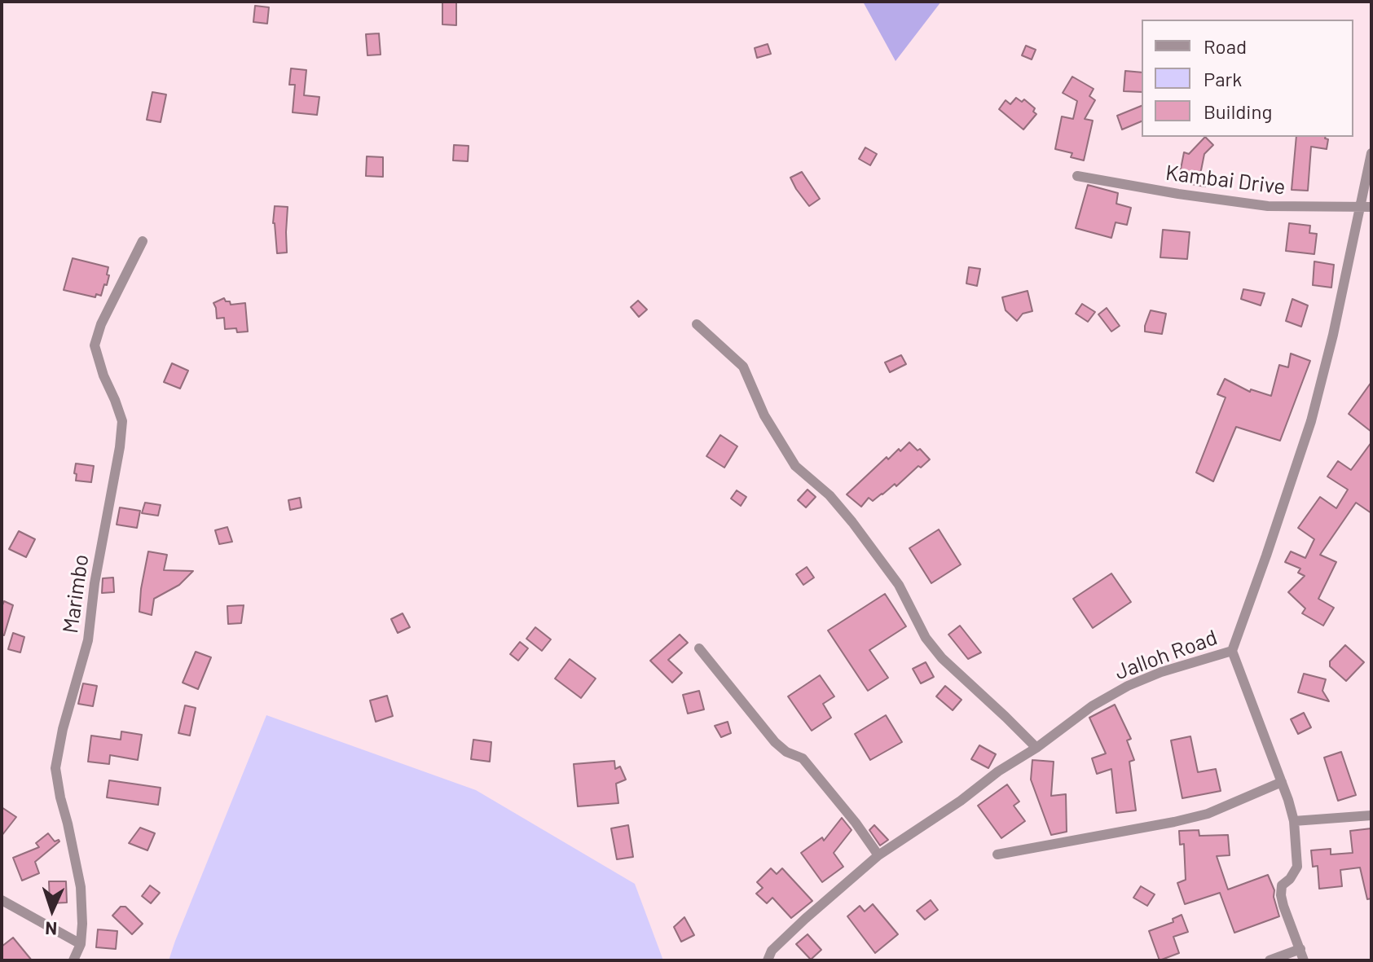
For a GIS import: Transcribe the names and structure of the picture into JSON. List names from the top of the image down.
{
  "streets": {
    "street": ["Kambai Drive", "Marimbo", "Jalloh Road"]
  },
  "crossings": [
    ["Kambai Drive", "Jalloh Road"]
  ],
  "legend": ["Road", "Park", "Building"],
  "north": "bottom"
}
